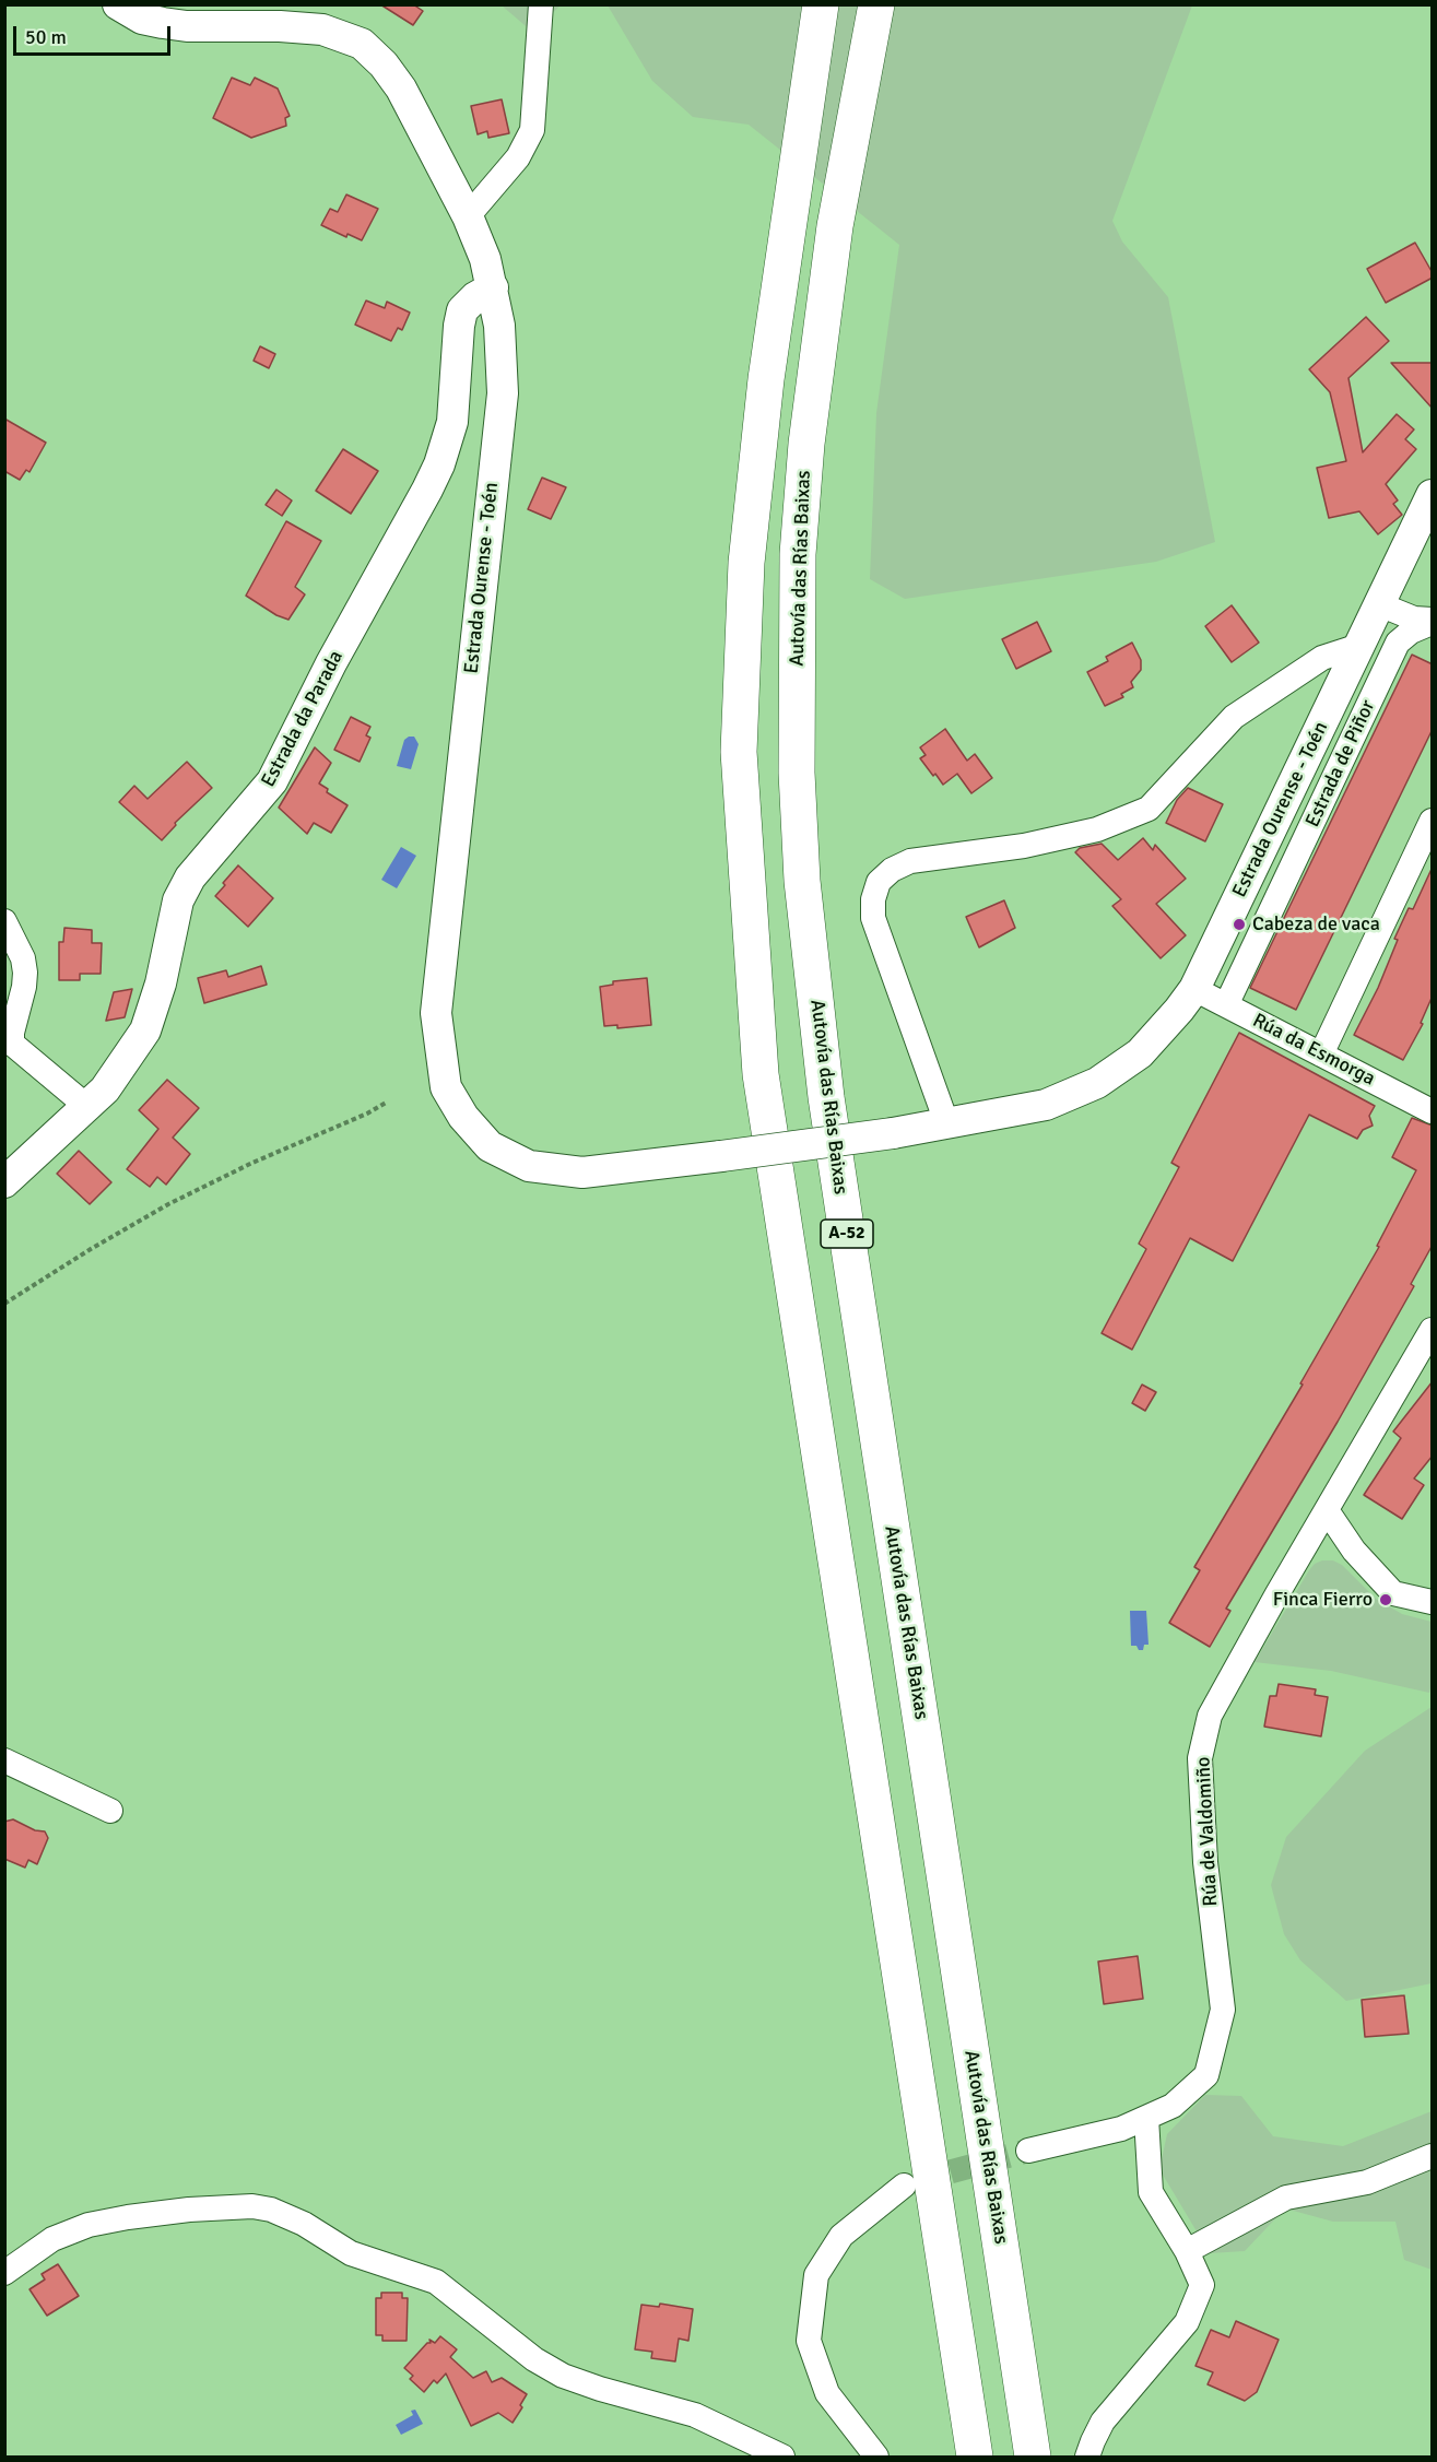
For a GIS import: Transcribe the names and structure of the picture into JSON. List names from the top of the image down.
{
  "streets": {
    "highway": ["Autovía das Rías Baixas", "A-52"],
    "street": [
      "Estrada Ourense - Toén",
      "Estrada da Parada",
      "Estrada de Piñor",
      "Rúa da Esmorga",
      "Rúa de Valdomiño"
    ]
  },
  "crossings": [
    ["Estrada Ourense - Toén", "Estrada da Parada"],
    ["Estrada Ourense - Toén", "Rúa da Esmorga"],
    ["Estrada de Piñor", "Rúa da Esmorga"]
  ],
  "places": ["Cabeza de vaca", "Finca Fierro"],
  "scale_bar": "50 m"
}
